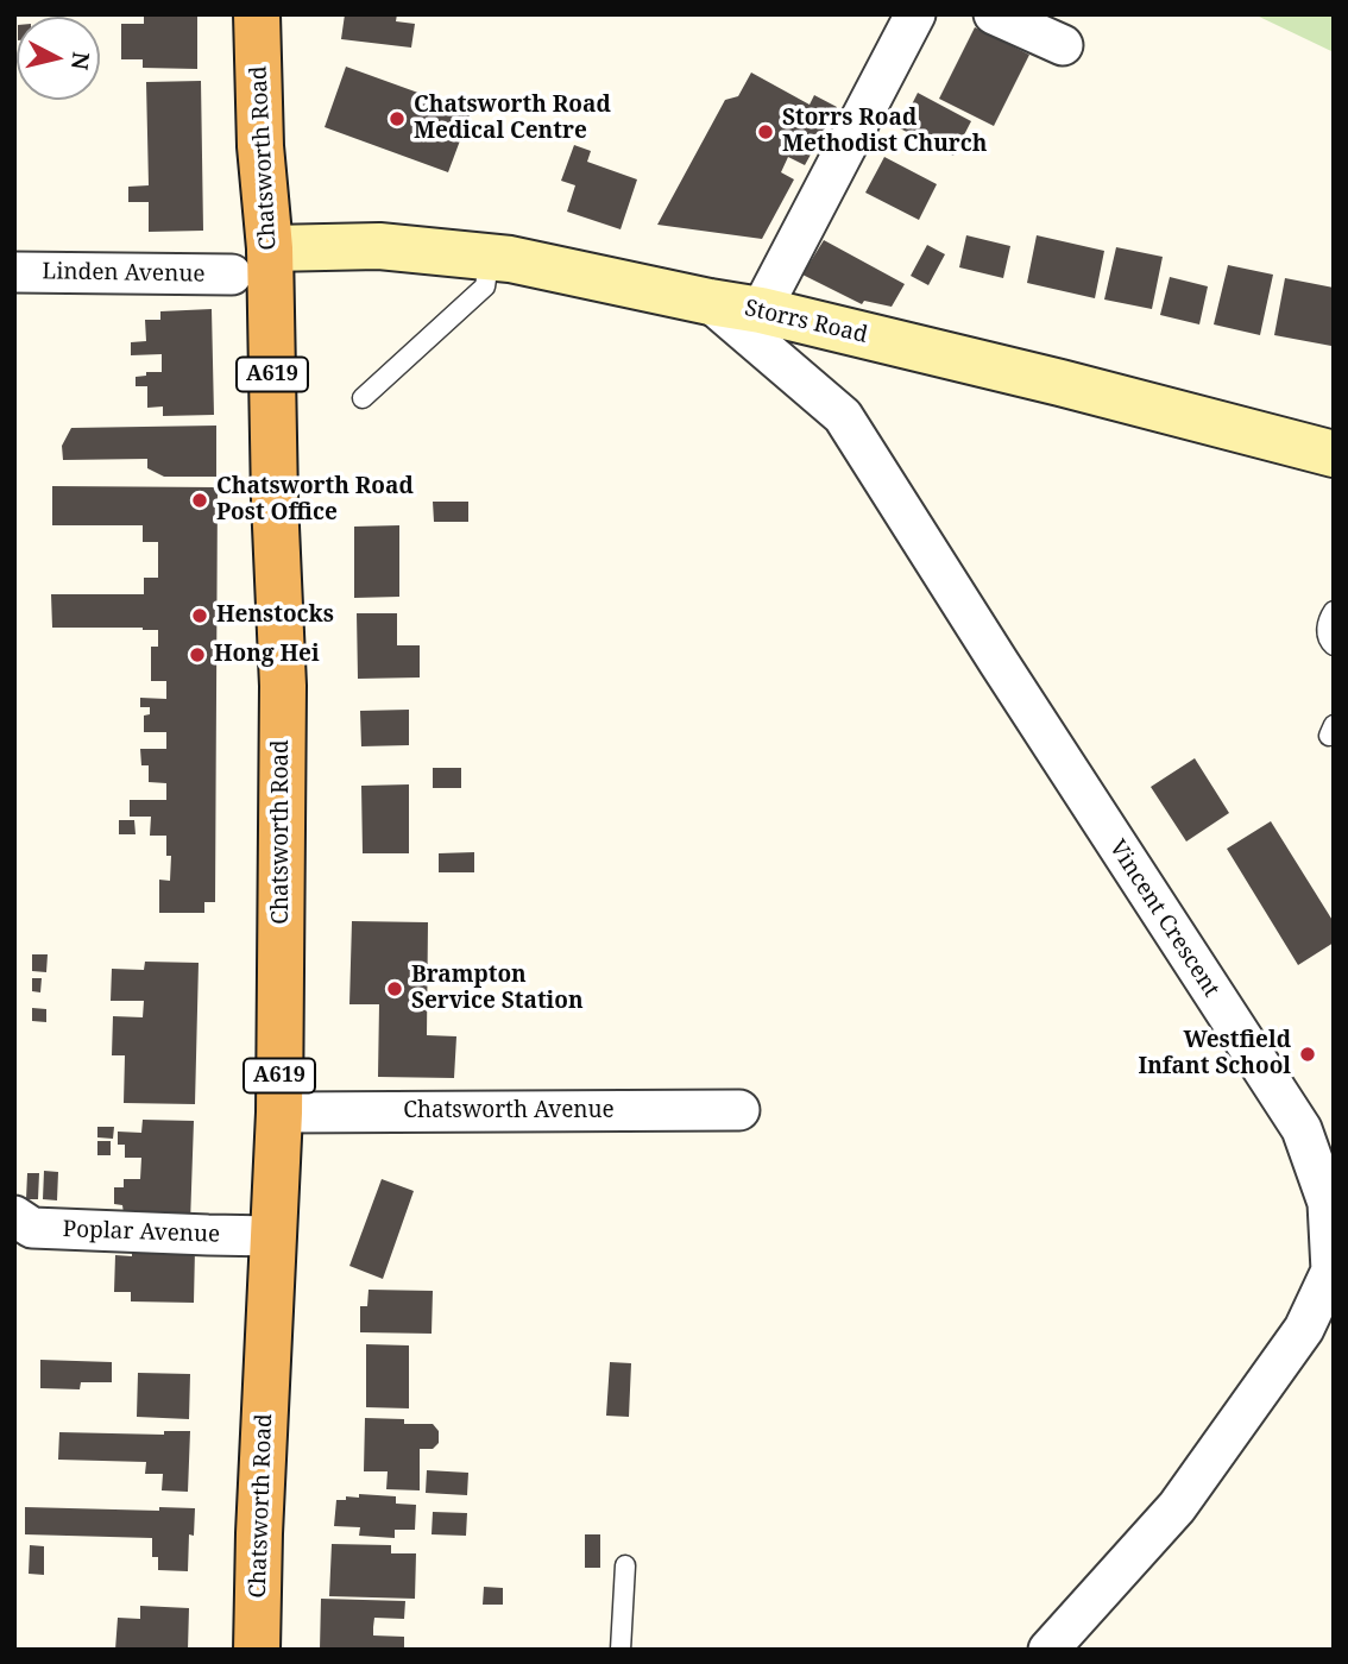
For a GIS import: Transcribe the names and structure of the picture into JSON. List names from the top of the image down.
{
  "streets": {
    "highway": ["Chatsworth Road", "A619"],
    "main road": ["Storrs Road"],
    "street": [
      "Linden Avenue",
      "Vincent Crescent",
      "Chatsworth Avenue",
      "Poplar Avenue"
    ]
  },
  "crossings": [
    ["Chatsworth Road", "Storrs Road"],
    ["Chatsworth Road", "Chatsworth Avenue"],
    ["Chatsworth Road", "Poplar Avenue"],
    ["Storrs Road", "Vincent Crescent"]
  ],
  "places": [
    "Chatsworth Road Medical Centre",
    "Storrs Road Methodist Church",
    "Chatsworth Road Post Office",
    "Henstocks",
    "Hong Hei",
    "Brampton Service Station",
    "Westfield Infant School"
  ],
  "north": "right"
}
